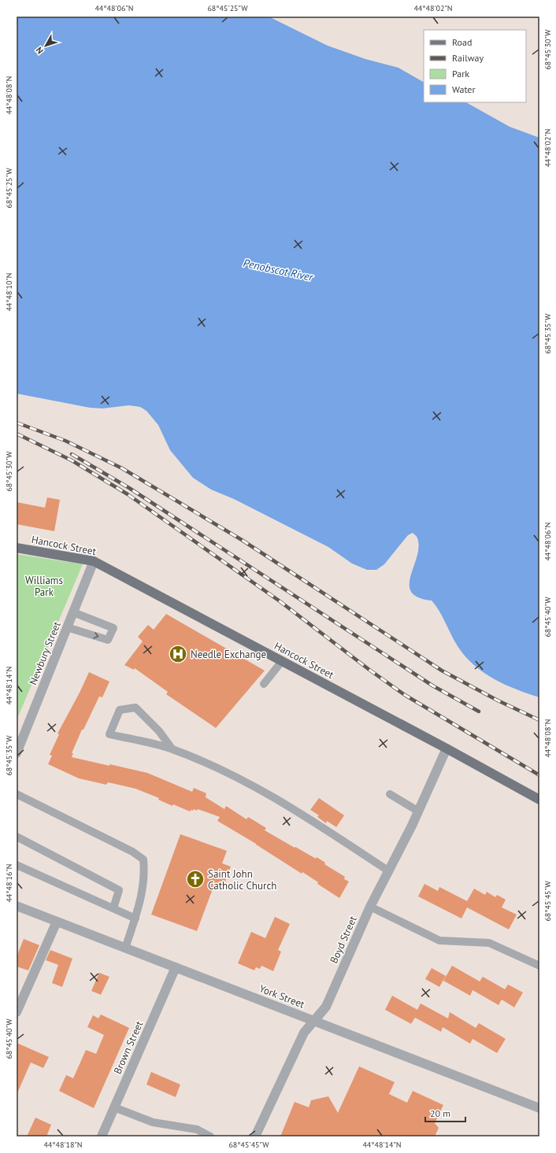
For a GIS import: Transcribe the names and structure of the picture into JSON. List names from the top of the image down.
{
  "streets": {
    "main road": ["Hancock Street"],
    "street": [
      "Newbury Street",
      "Boyd Street",
      "York Street",
      "Brown Street"
    ]
  },
  "crossings": [
    ["Hancock Street", "Newbury Street"],
    ["Hancock Street", "Boyd Street"],
    ["Boyd Street", "York Street"],
    ["York Street", "Brown Street"]
  ],
  "water": ["Penobscot River"],
  "parks": ["Williams Park"],
  "places": {
    "hospital": ["Needle Exchange"],
    "church": ["Saint John Catholic Church"]
  },
  "legend": [
    "Road",
    "Railway",
    "Park",
    "Water"
  ],
  "scale_bar": "20 m",
  "north": "bottom left",
  "coordinates": [
    "44°48'06\"N",
    "68°45'25\"W",
    "44°48'02\"N",
    "68°45'30\"W",
    "44°48'08\"N",
    "44°48'10\"N",
    "68°45'35\"W",
    "68°45'40\"W",
    "44°48'14\"N",
    "44°48'16\"N",
    "68°45'45\"W",
    "44°48'18\"N"
  ]
}
